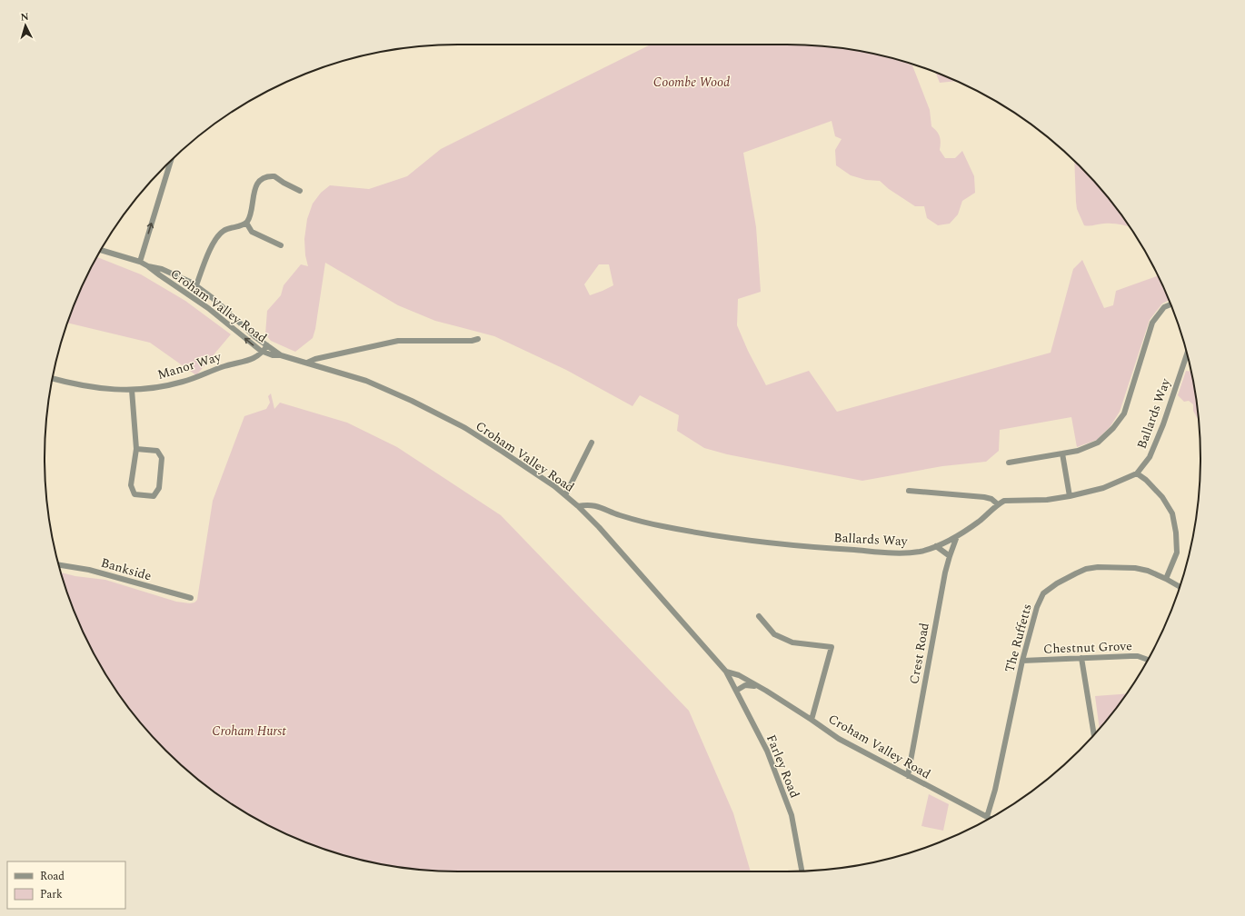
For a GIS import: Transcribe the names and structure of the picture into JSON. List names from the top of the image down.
{
  "streets": {
    "street": [
      "Croham Valley Road",
      "Manor Way",
      "Ballards Way",
      "Bankside",
      "The Ruffetts",
      "Chestnut Grove",
      "Crest Road",
      "Farley Road"
    ]
  },
  "crossings": [
    ["Croham Valley Road", "Manor Way"],
    ["Croham Valley Road", "Ballards Way"],
    ["Croham Valley Road", "The Ruffetts"],
    ["Croham Valley Road", "Crest Road"],
    ["Croham Valley Road", "Farley Road"],
    ["Ballards Way", "Crest Road"],
    ["The Ruffetts", "Chestnut Grove"]
  ],
  "parks": ["Coombe Wood", "Croham Hurst"],
  "legend": ["Road", "Park"],
  "north": "top"
}
